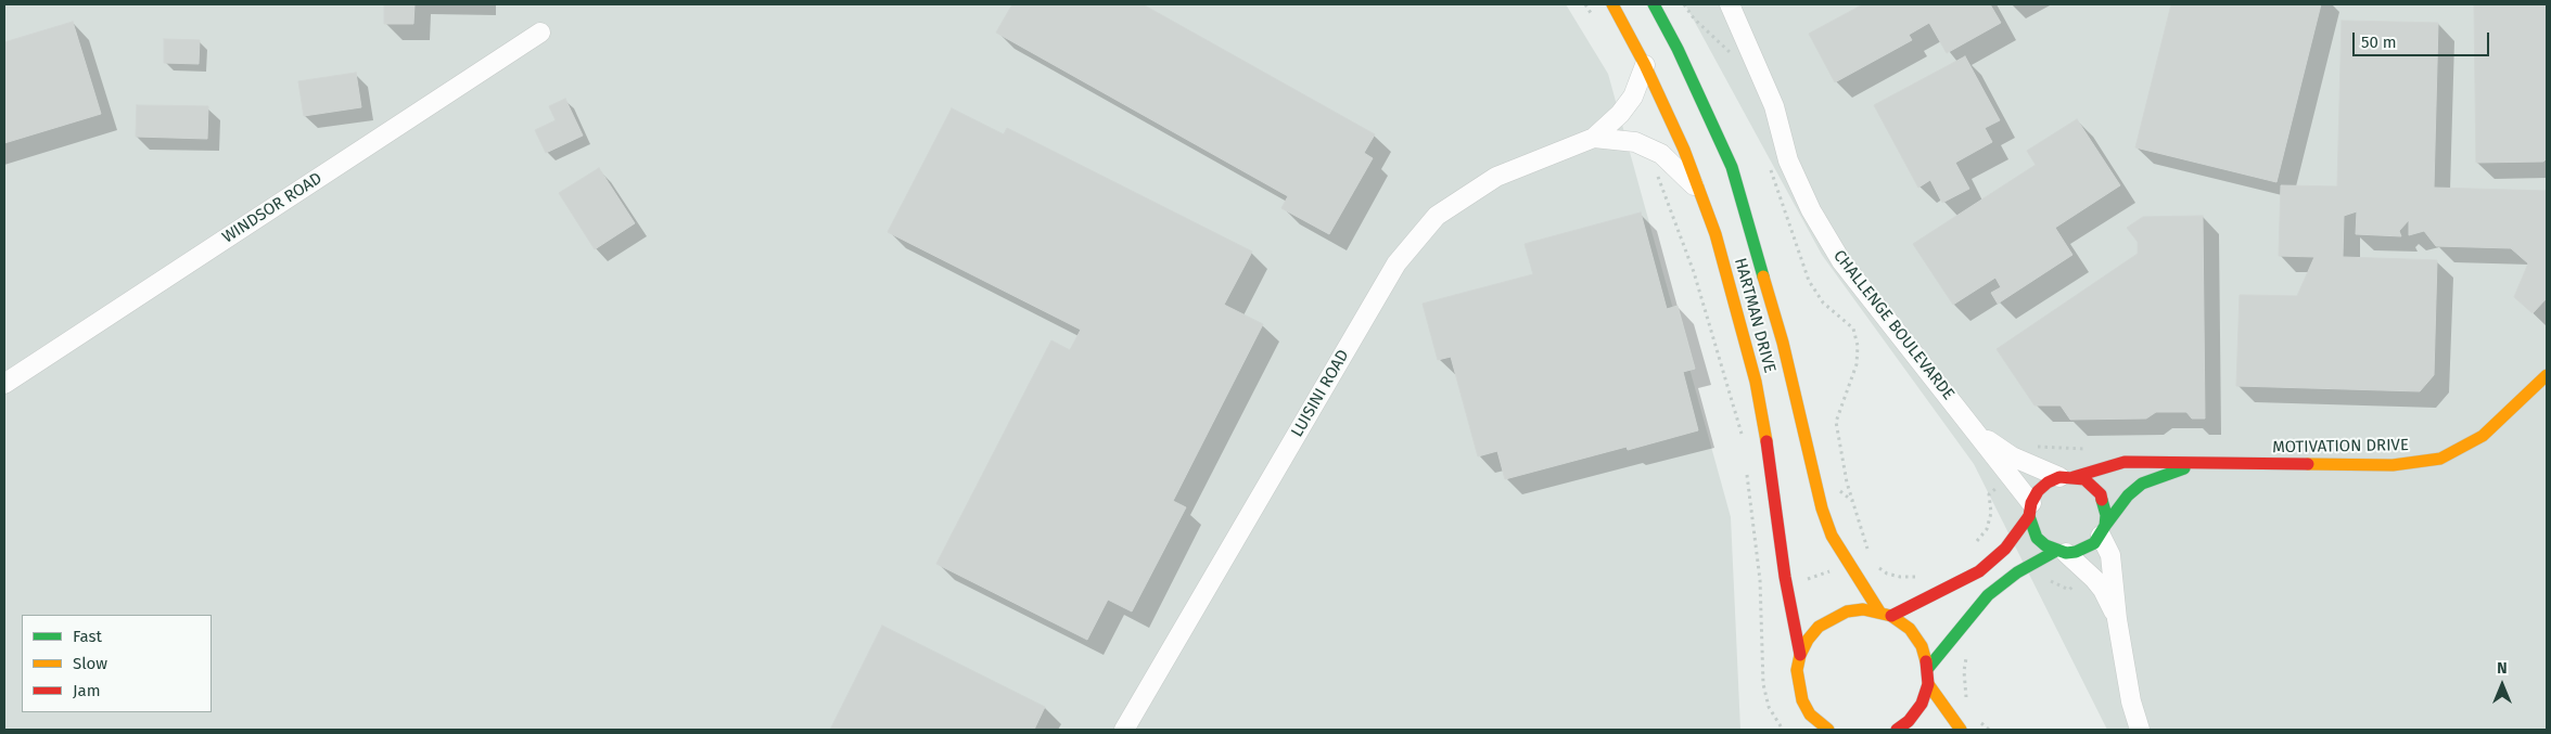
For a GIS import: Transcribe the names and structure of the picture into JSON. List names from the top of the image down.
{
  "streets": {
    "main road": ["HARTMAN DRIVE", "MOTIVATION DRIVE"],
    "street": ["WINDSOR ROAD", "CHALLENGE BOULEVARDE", "LUISINI ROAD"]
  },
  "crossings": [
    ["HARTMAN DRIVE", "LUISINI ROAD"],
    ["CHALLENGE BOULEVARDE", "MOTIVATION DRIVE"]
  ],
  "legend": ["Fast", "Slow", "Jam"],
  "scale_bar": "50 m",
  "north": "top"
}
